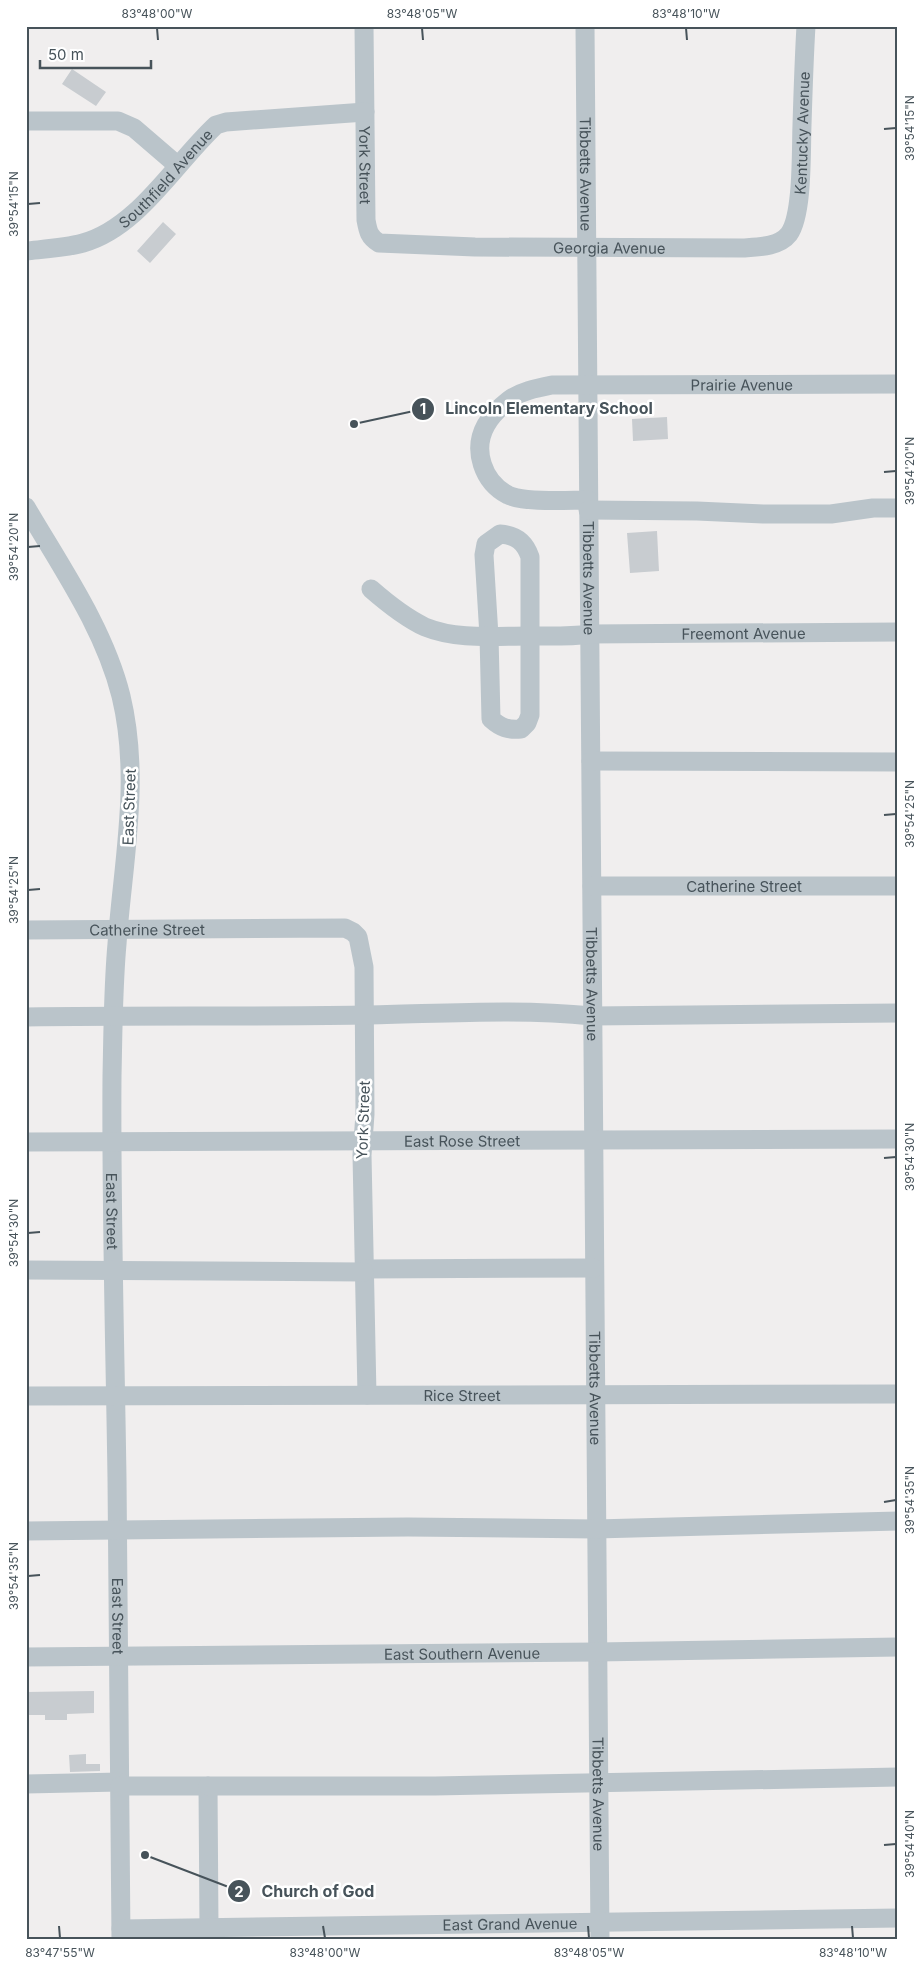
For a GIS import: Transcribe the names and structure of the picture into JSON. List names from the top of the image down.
{
  "streets": {
    "street": [
      "Kentucky Avenue",
      "York Street",
      "Tibbetts Avenue",
      "Southfield Avenue",
      "Georgia Avenue",
      "Prairie Avenue",
      "Freemont Avenue",
      "East Street",
      "Catherine Street",
      "East Rose Street",
      "Rice Street",
      "East Southern Avenue",
      "East Grand Avenue"
    ]
  },
  "crossings": [
    ["Kentucky Avenue", "Georgia Avenue"],
    ["York Street", "Southfield Avenue"],
    ["York Street", "Georgia Avenue"],
    ["York Street", "Catherine Street"],
    ["York Street", "East Rose Street"],
    ["York Street", "Rice Street"],
    ["Tibbetts Avenue", "Georgia Avenue"],
    ["Tibbetts Avenue", "Prairie Avenue"],
    ["Tibbetts Avenue", "Freemont Avenue"],
    ["Tibbetts Avenue", "Catherine Street"],
    ["Tibbetts Avenue", "East Rose Street"],
    ["Tibbetts Avenue", "Rice Street"],
    ["Tibbetts Avenue", "East Southern Avenue"],
    ["Tibbetts Avenue", "East Grand Avenue"],
    ["East Street", "Catherine Street"],
    ["East Street", "East Rose Street"],
    ["East Street", "Rice Street"],
    ["East Street", "East Southern Avenue"],
    ["East Street", "East Grand Avenue"]
  ],
  "places": ["Lincoln Elementary School", "Church of God"],
  "scale_bar": "50 m",
  "coordinates": [
    "83°48'00\"W",
    "83°48'05\"W",
    "83°48'10\"W",
    "39°54'15\"N",
    "39°54'20\"N",
    "39°54'25\"N",
    "39°54'30\"N",
    "39°54'35\"N",
    "39°54'40\"N",
    "83°47'55\"W"
  ]
}
